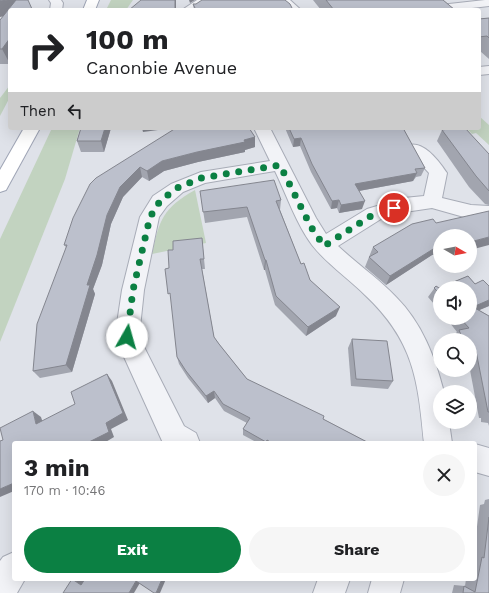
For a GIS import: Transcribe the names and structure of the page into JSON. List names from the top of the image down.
{
  "north": "right",
  "page": {
    "turn": ["100 m", "Canonbie Avenue"],
    "then": "Then",
    "heading": ["3 min", "170 m · 10:46"],
    "buttons": ["Exit", "Share"]
  }
}
